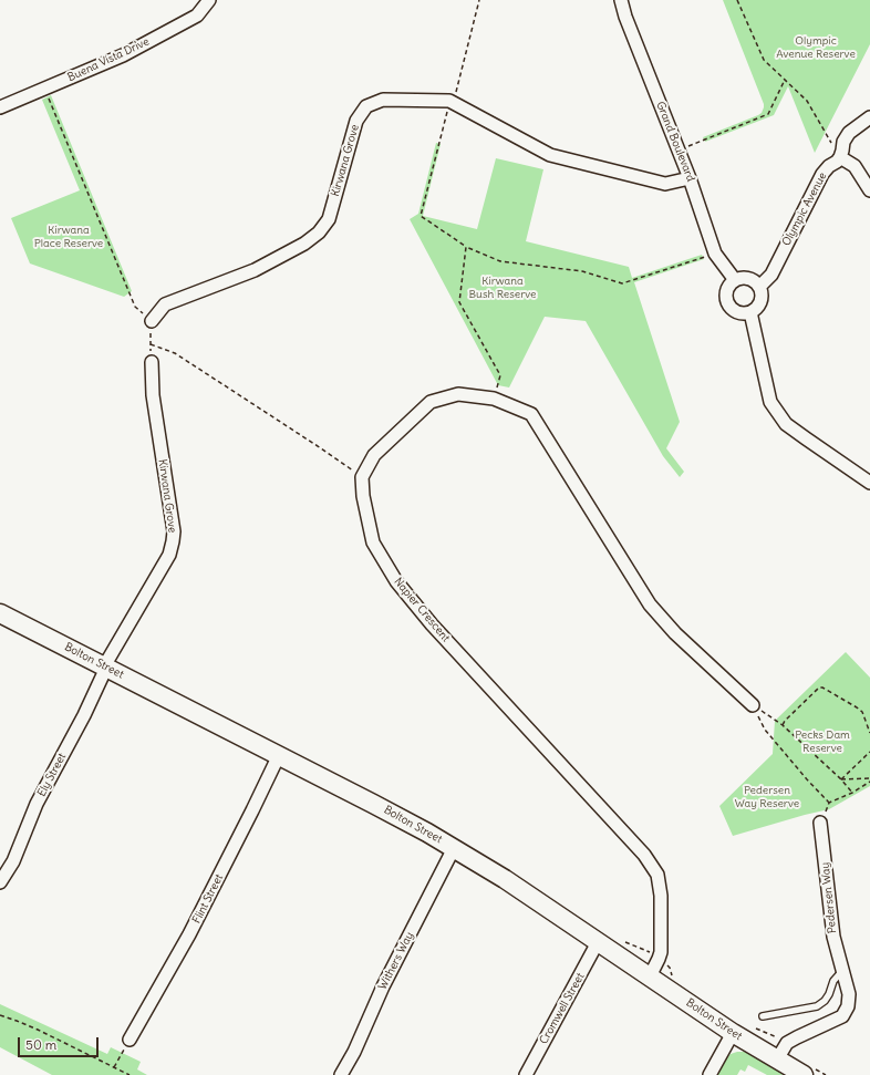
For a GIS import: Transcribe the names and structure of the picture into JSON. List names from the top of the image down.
{
  "streets": {
    "main road": ["Bolton Street"],
    "street": [
      "Buena Vista Drive",
      "Grand Boulevard",
      "Kirwana Grove",
      "Olympic Avenue",
      "Napier Crescent",
      "Ely Street",
      "Pedersen Way",
      "Flint Street",
      "Withers Way",
      "Cromwell Street"
    ]
  },
  "crossings": [
    ["Grand Boulevard", "Kirwana Grove"],
    ["Grand Boulevard", "Olympic Avenue"],
    ["Kirwana Grove", "Bolton Street"],
    ["Kirwana Grove", "Ely Street"],
    ["Napier Crescent", "Bolton Street"],
    ["Bolton Street", "Ely Street"],
    ["Bolton Street", "Pedersen Way"],
    ["Bolton Street", "Flint Street"],
    ["Bolton Street", "Withers Way"],
    ["Bolton Street", "Cromwell Street"]
  ],
  "parks": [
    "Olympic Avenue Reserve",
    "Kirwana Place Reserve",
    "Kirwana Bush Reserve",
    "Pecks Dam Reserve",
    "Pedersen Way Reserve"
  ],
  "scale_bar": "50 m"
}
